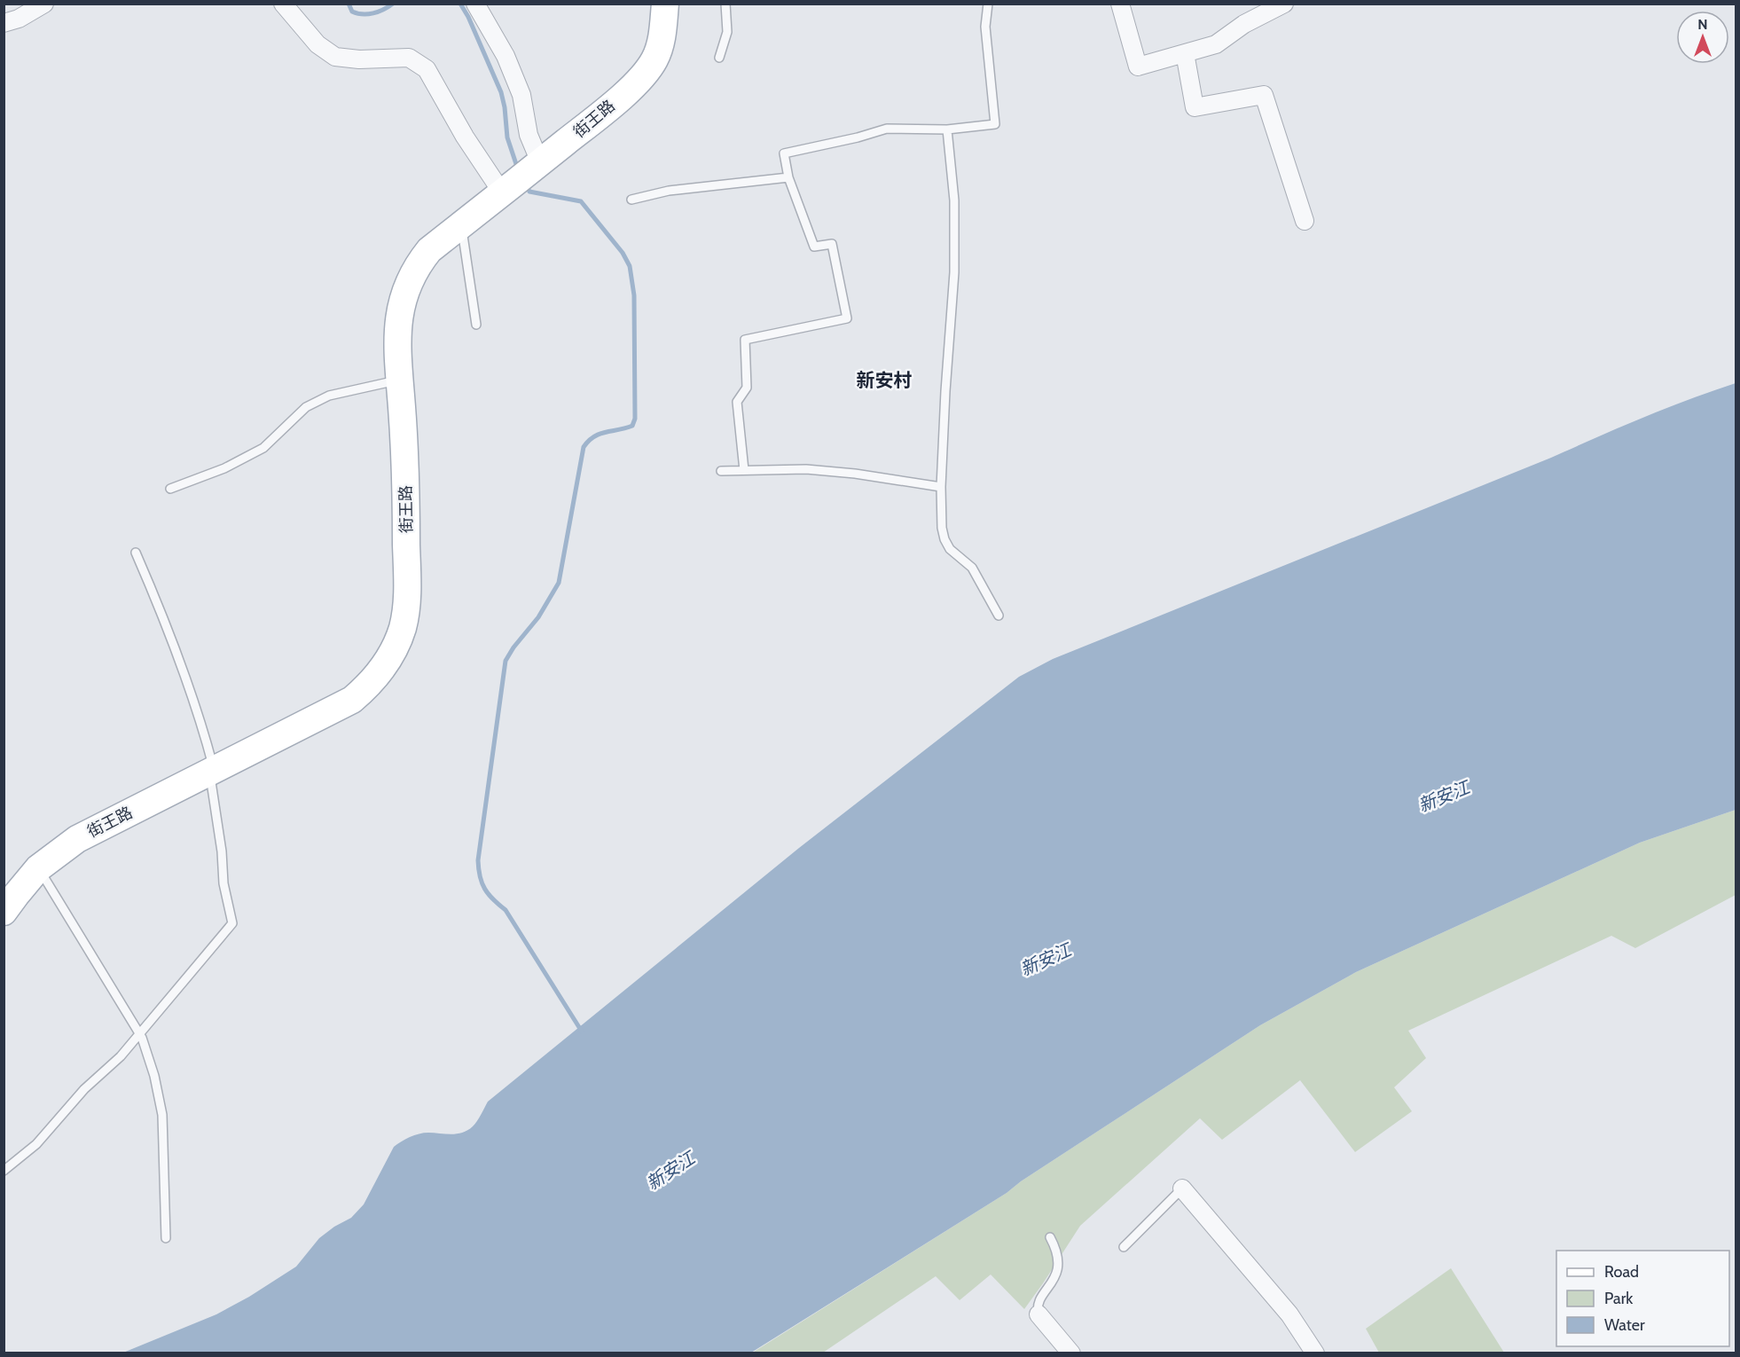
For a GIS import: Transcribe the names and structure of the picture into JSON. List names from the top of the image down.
{
  "streets": {
    "main road": ["街王路"]
  },
  "districts": ["新安村"],
  "water": ["新安江"],
  "legend": ["Road", "Park", "Water"],
  "north": "top"
}
